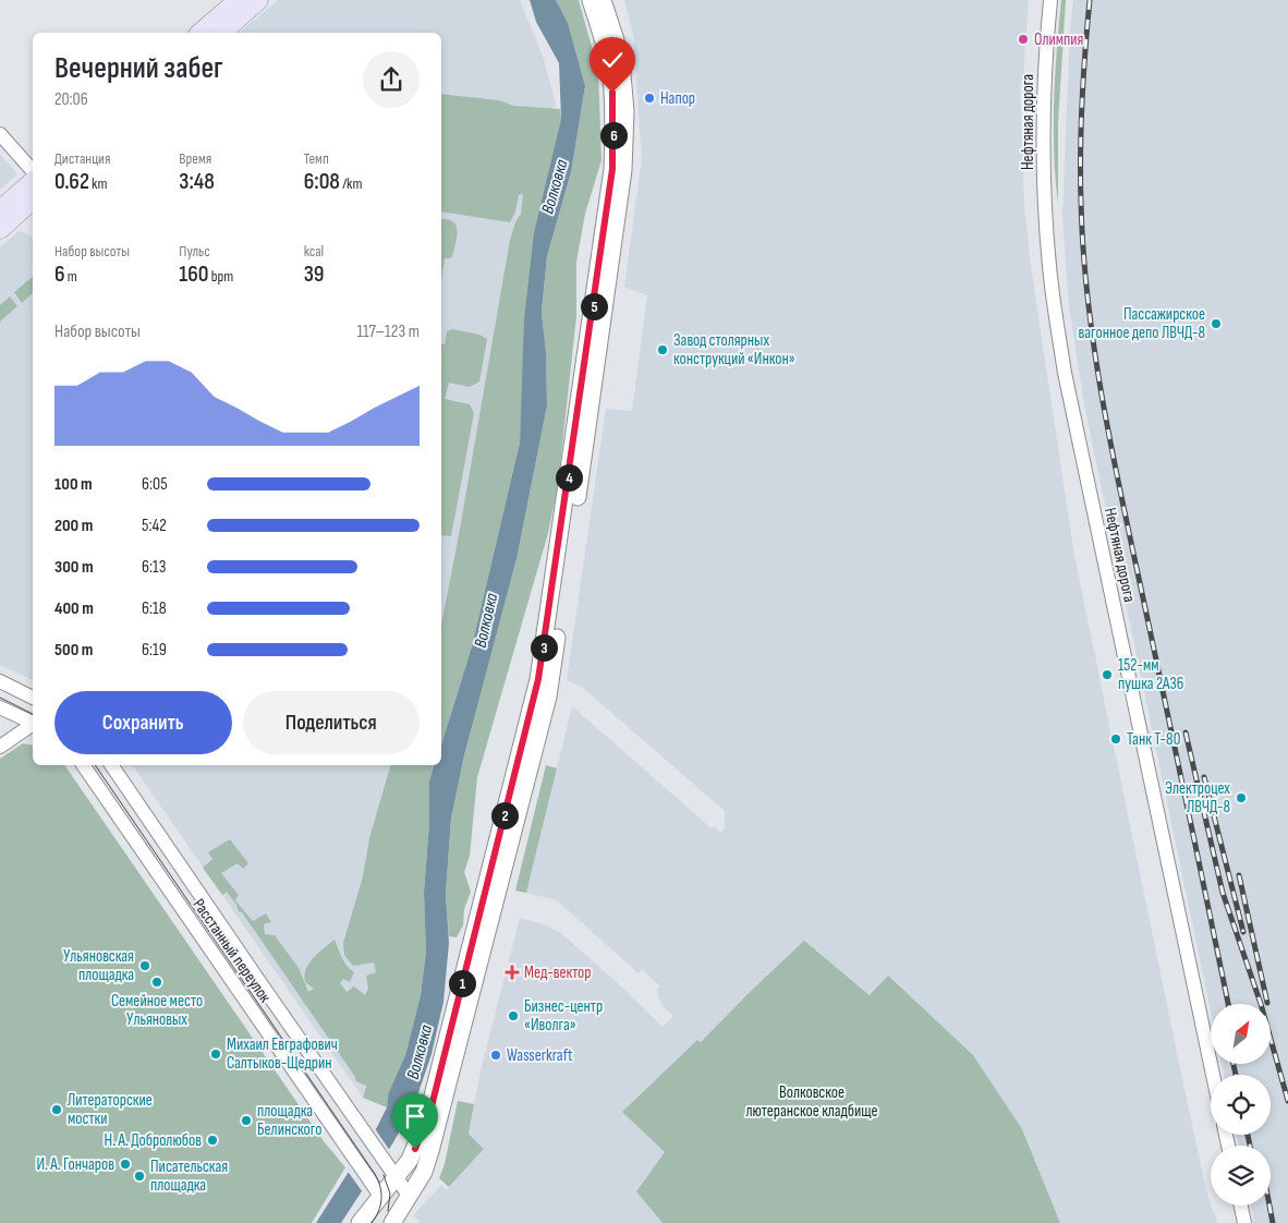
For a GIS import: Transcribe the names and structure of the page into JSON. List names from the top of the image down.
{
  "streets": {
    "street": ["Нефтяная дорога", "Расстанный переулок"]
  },
  "water": ["Волковка"],
  "parks": ["Волковское лютеранское кладбище"],
  "places": {
    "other": [
      "Олимпия",
      "Напор",
      "Пассажирское вагонное депо ЛВЧД-8",
      "Завод столярных конструкций «Инкон»",
      "152-мм пушка 2А36",
      "Танк Т-80",
      "Электроцех ЛВЧД-8",
      "Ульяновская площадка",
      "Семейное место Ульяновых",
      "Бизнес-центр «Иволга»",
      "Михаил Евграфович Салтыков-Щедрин",
      "Wasserkraft",
      "Литераторские мостки",
      "площадка Белинского",
      "Н. А. Добролюбов",
      "И. А. Гончаров",
      "Писательская площадка"
    ],
    "health": ["Мед-вектор"]
  },
  "north": "top right",
  "page": {
    "heading": ["Вечерний забег", "20:06"],
    "pins": [
      "6",
      "5",
      "4",
      "3",
      "2",
      "1"
    ],
    "stats": [
      ["Дистанция", "0.62 km"],
      ["Время", "3:48"],
      ["Темп", "6:08 /km"],
      ["Набор высоты", "6 m"],
      ["Пульс", "160 bpm"],
      ["kcal", "39"]
    ],
    "chart": ["Набор высоты", "117–123 m"],
    "list": [
      {
        "name": "100 m",
        "note": "6:05"
      },
      {
        "name": "200 m",
        "note": "5:42"
      },
      {
        "name": "300 m",
        "note": "6:13"
      },
      {
        "name": "400 m",
        "note": "6:18"
      },
      {
        "name": "500 m",
        "note": "6:19"
      }
    ],
    "buttons": ["Сохранить", "Поделиться"]
  }
}
